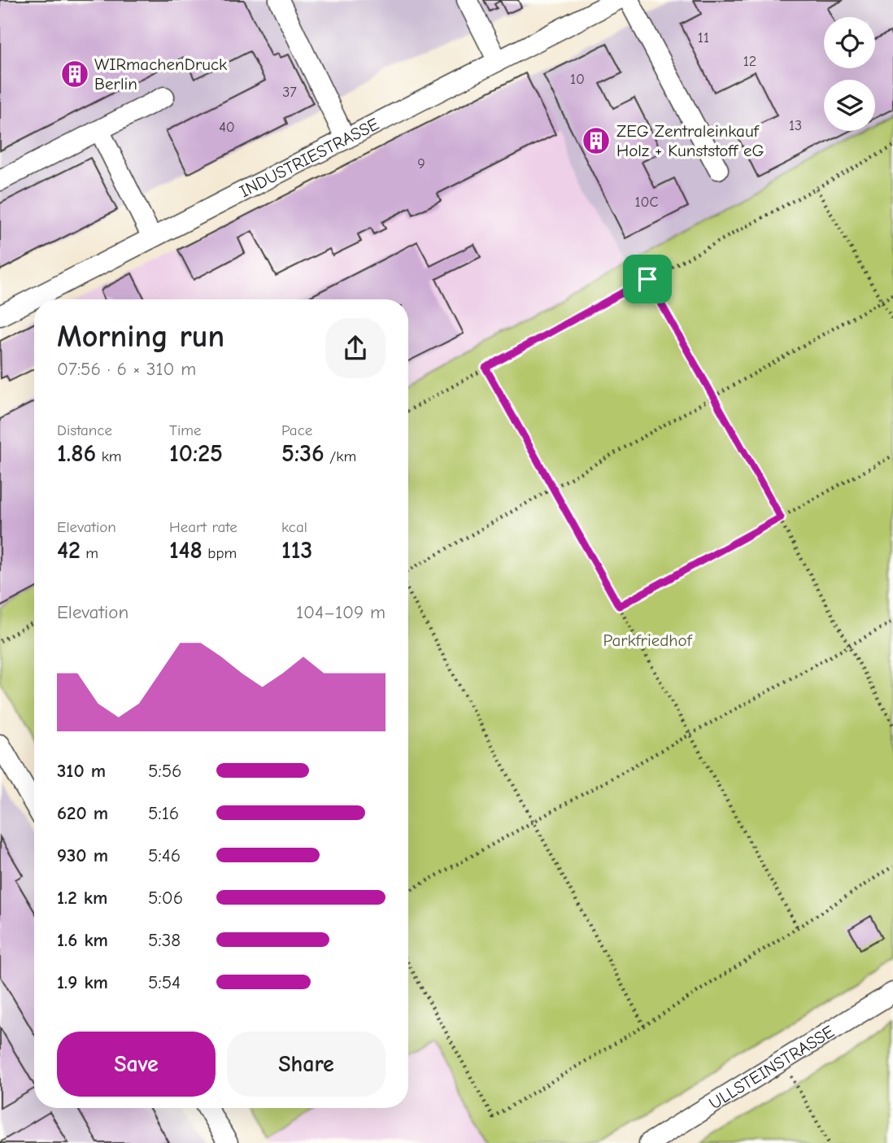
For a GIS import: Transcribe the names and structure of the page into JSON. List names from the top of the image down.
{
  "streets": {
    "street": ["INDUSTRIESTRASSE", "ULLSTEINSTRASSE"]
  },
  "parks": ["Parkfriedhof"],
  "places": {
    "building": ["WIRmachenDruck Berlin", "ZEG Zentraleinkauf Holz + Kunststoff eG"]
  },
  "house_numbers": [
    "11",
    "12",
    "10",
    "37",
    "13",
    "40",
    "9",
    "10C"
  ],
  "page": {
    "heading": ["Morning run", "07:56 · 6 × 310 m"],
    "stats": [
      ["Distance", "1.86 km"],
      ["Time", "10:25"],
      ["Pace", "5:36 /km"],
      ["Elevation", "42 m"],
      ["Heart rate", "148 bpm"],
      ["kcal", "113"]
    ],
    "chart": ["Elevation", "104–109 m"],
    "list": [
      {
        "name": "310 m",
        "note": "5:56"
      },
      {
        "name": "620 m",
        "note": "5:16"
      },
      {
        "name": "930 m",
        "note": "5:46"
      },
      {
        "name": "1.2 km",
        "note": "5:06"
      },
      {
        "name": "1.6 km",
        "note": "5:38"
      },
      {
        "name": "1.9 km",
        "note": "5:54"
      }
    ],
    "buttons": ["Save", "Share"]
  }
}
